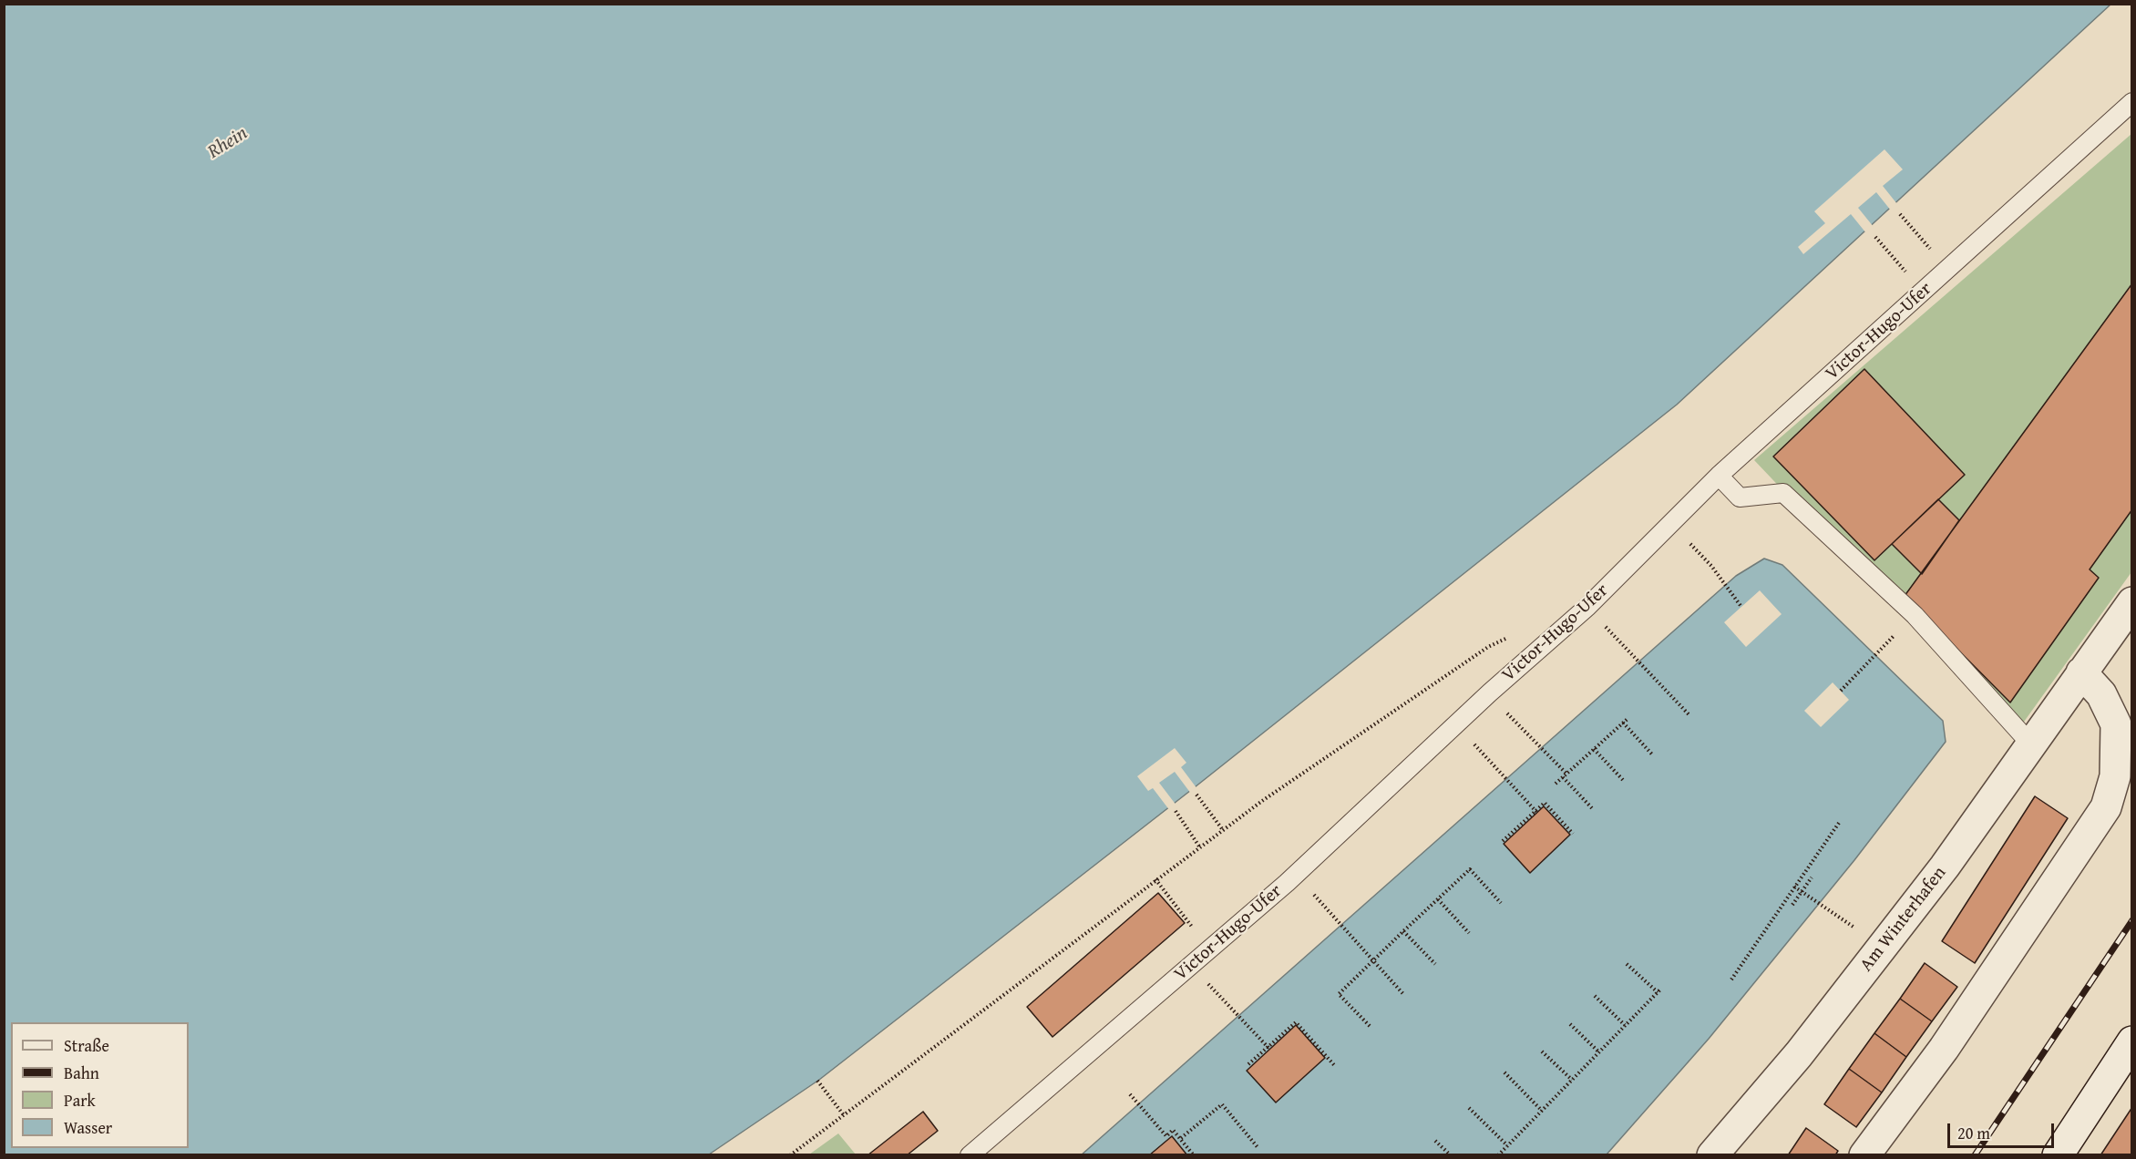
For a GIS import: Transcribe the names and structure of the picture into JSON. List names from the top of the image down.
{
  "streets": {
    "street": ["Am Winterhafen"],
    "lane": ["Victor-Hugo-Ufer"]
  },
  "water": ["Rhein"],
  "legend": [
    "Straße",
    "Bahn",
    "Park",
    "Wasser"
  ],
  "scale_bar": "20 m"
}
